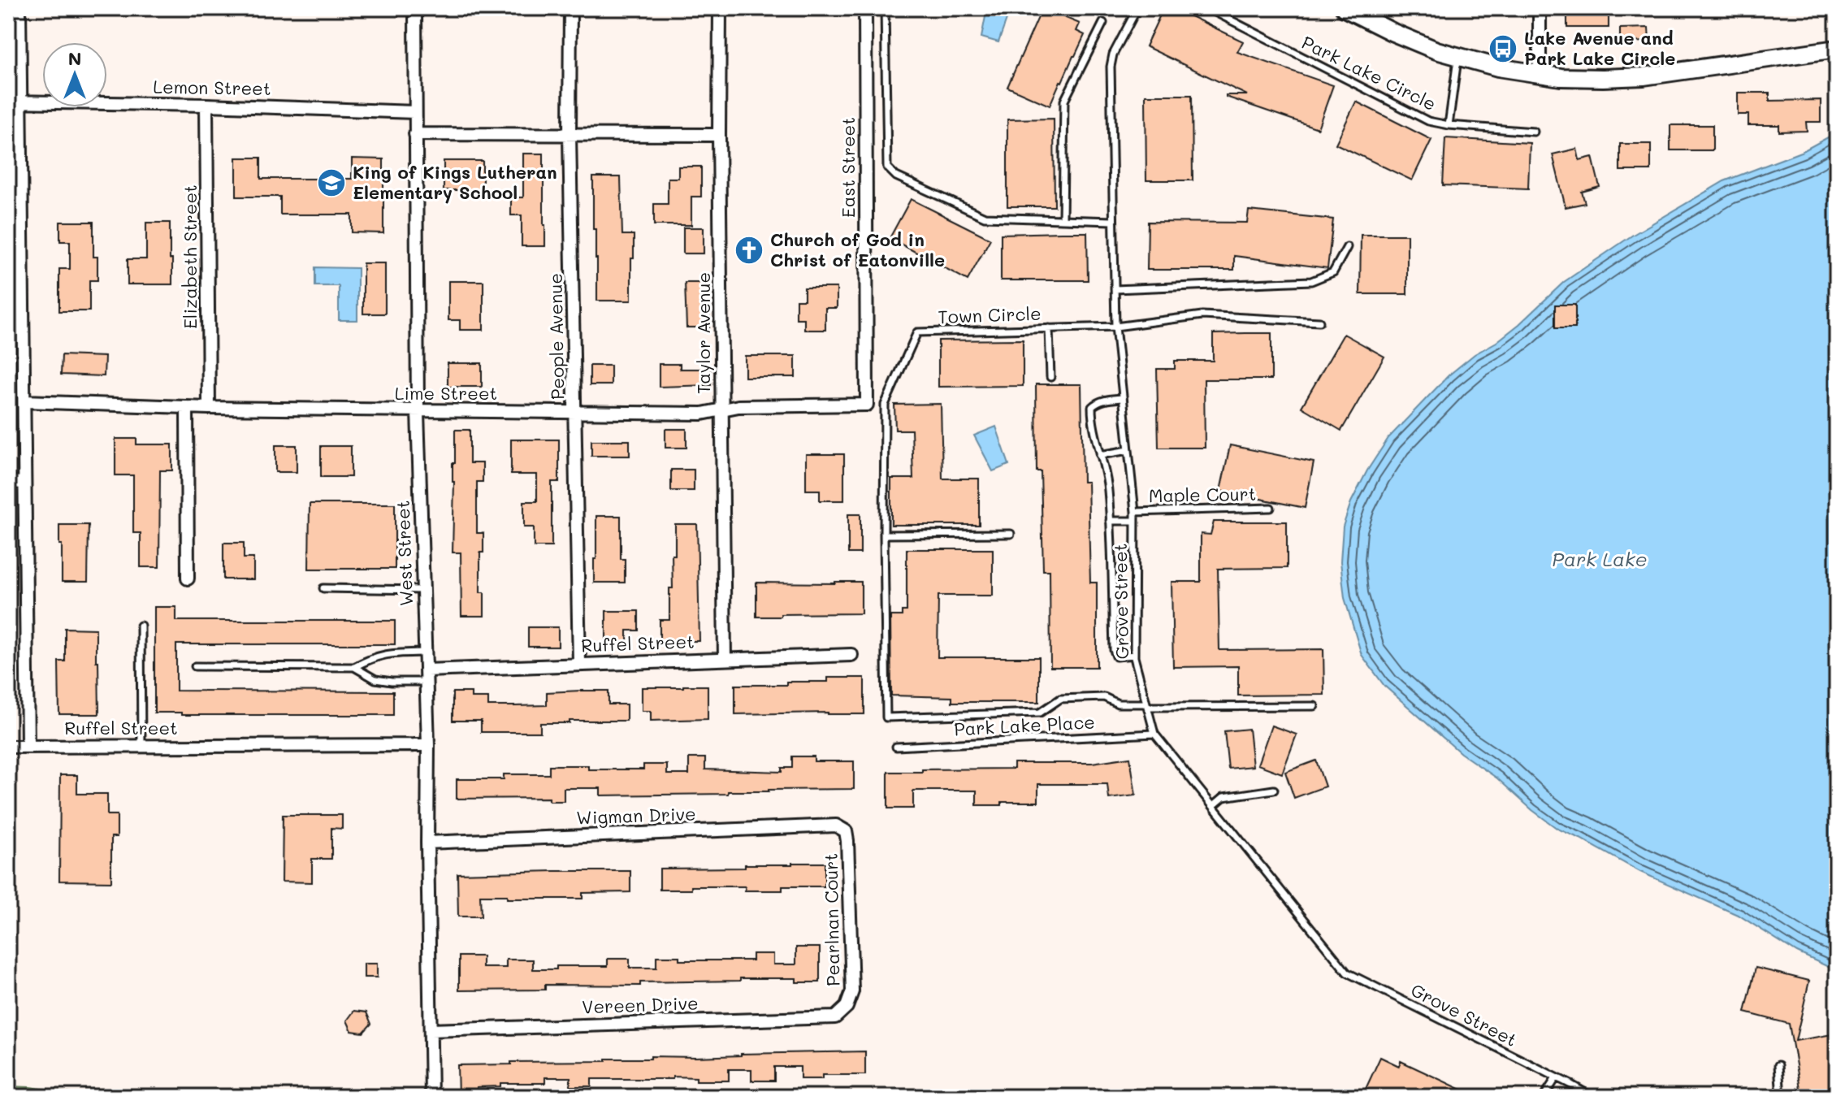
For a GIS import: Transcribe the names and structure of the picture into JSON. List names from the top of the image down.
{
  "streets": {
    "street": [
      "Lemon Street",
      "East Street",
      "Elizabeth Street",
      "Taylor Avenue",
      "People Avenue",
      "Lime Street",
      "West Street",
      "Ruffel Street",
      "Wigman Drive",
      "Pearlnan Court",
      "Vereen Drive"
    ],
    "lane": [
      "Park Lake Circle",
      "Town Circle",
      "Maple Court",
      "Grove Street",
      "Park Lake Place"
    ]
  },
  "crossings": [
    ["Lemon Street", "Elizabeth Street"],
    ["Lemon Street", "West Street"],
    ["East Street", "Lime Street"],
    ["Elizabeth Street", "Lime Street"],
    ["Town Circle", "Grove Street"],
    ["Taylor Avenue", "Lime Street"],
    ["Taylor Avenue", "Ruffel Street"],
    ["People Avenue", "Lime Street"],
    ["People Avenue", "Ruffel Street"],
    ["Lime Street", "West Street"],
    ["Maple Court", "Grove Street"],
    ["West Street", "Ruffel Street"],
    ["West Street", "Wigman Drive"],
    ["West Street", "Vereen Drive"],
    ["Grove Street", "Park Lake Place"],
    ["Wigman Drive", "Pearlnan Court"],
    ["Pearlnan Court", "Vereen Drive"]
  ],
  "water": ["Park Lake"],
  "places": {
    "bus stop": ["Lake Avenue and Park Lake Circle"],
    "school or university": ["King of Kings Lutheran Elementary School"],
    "church": ["Church of God in Christ of Eatonville"]
  },
  "north": "top"
}
